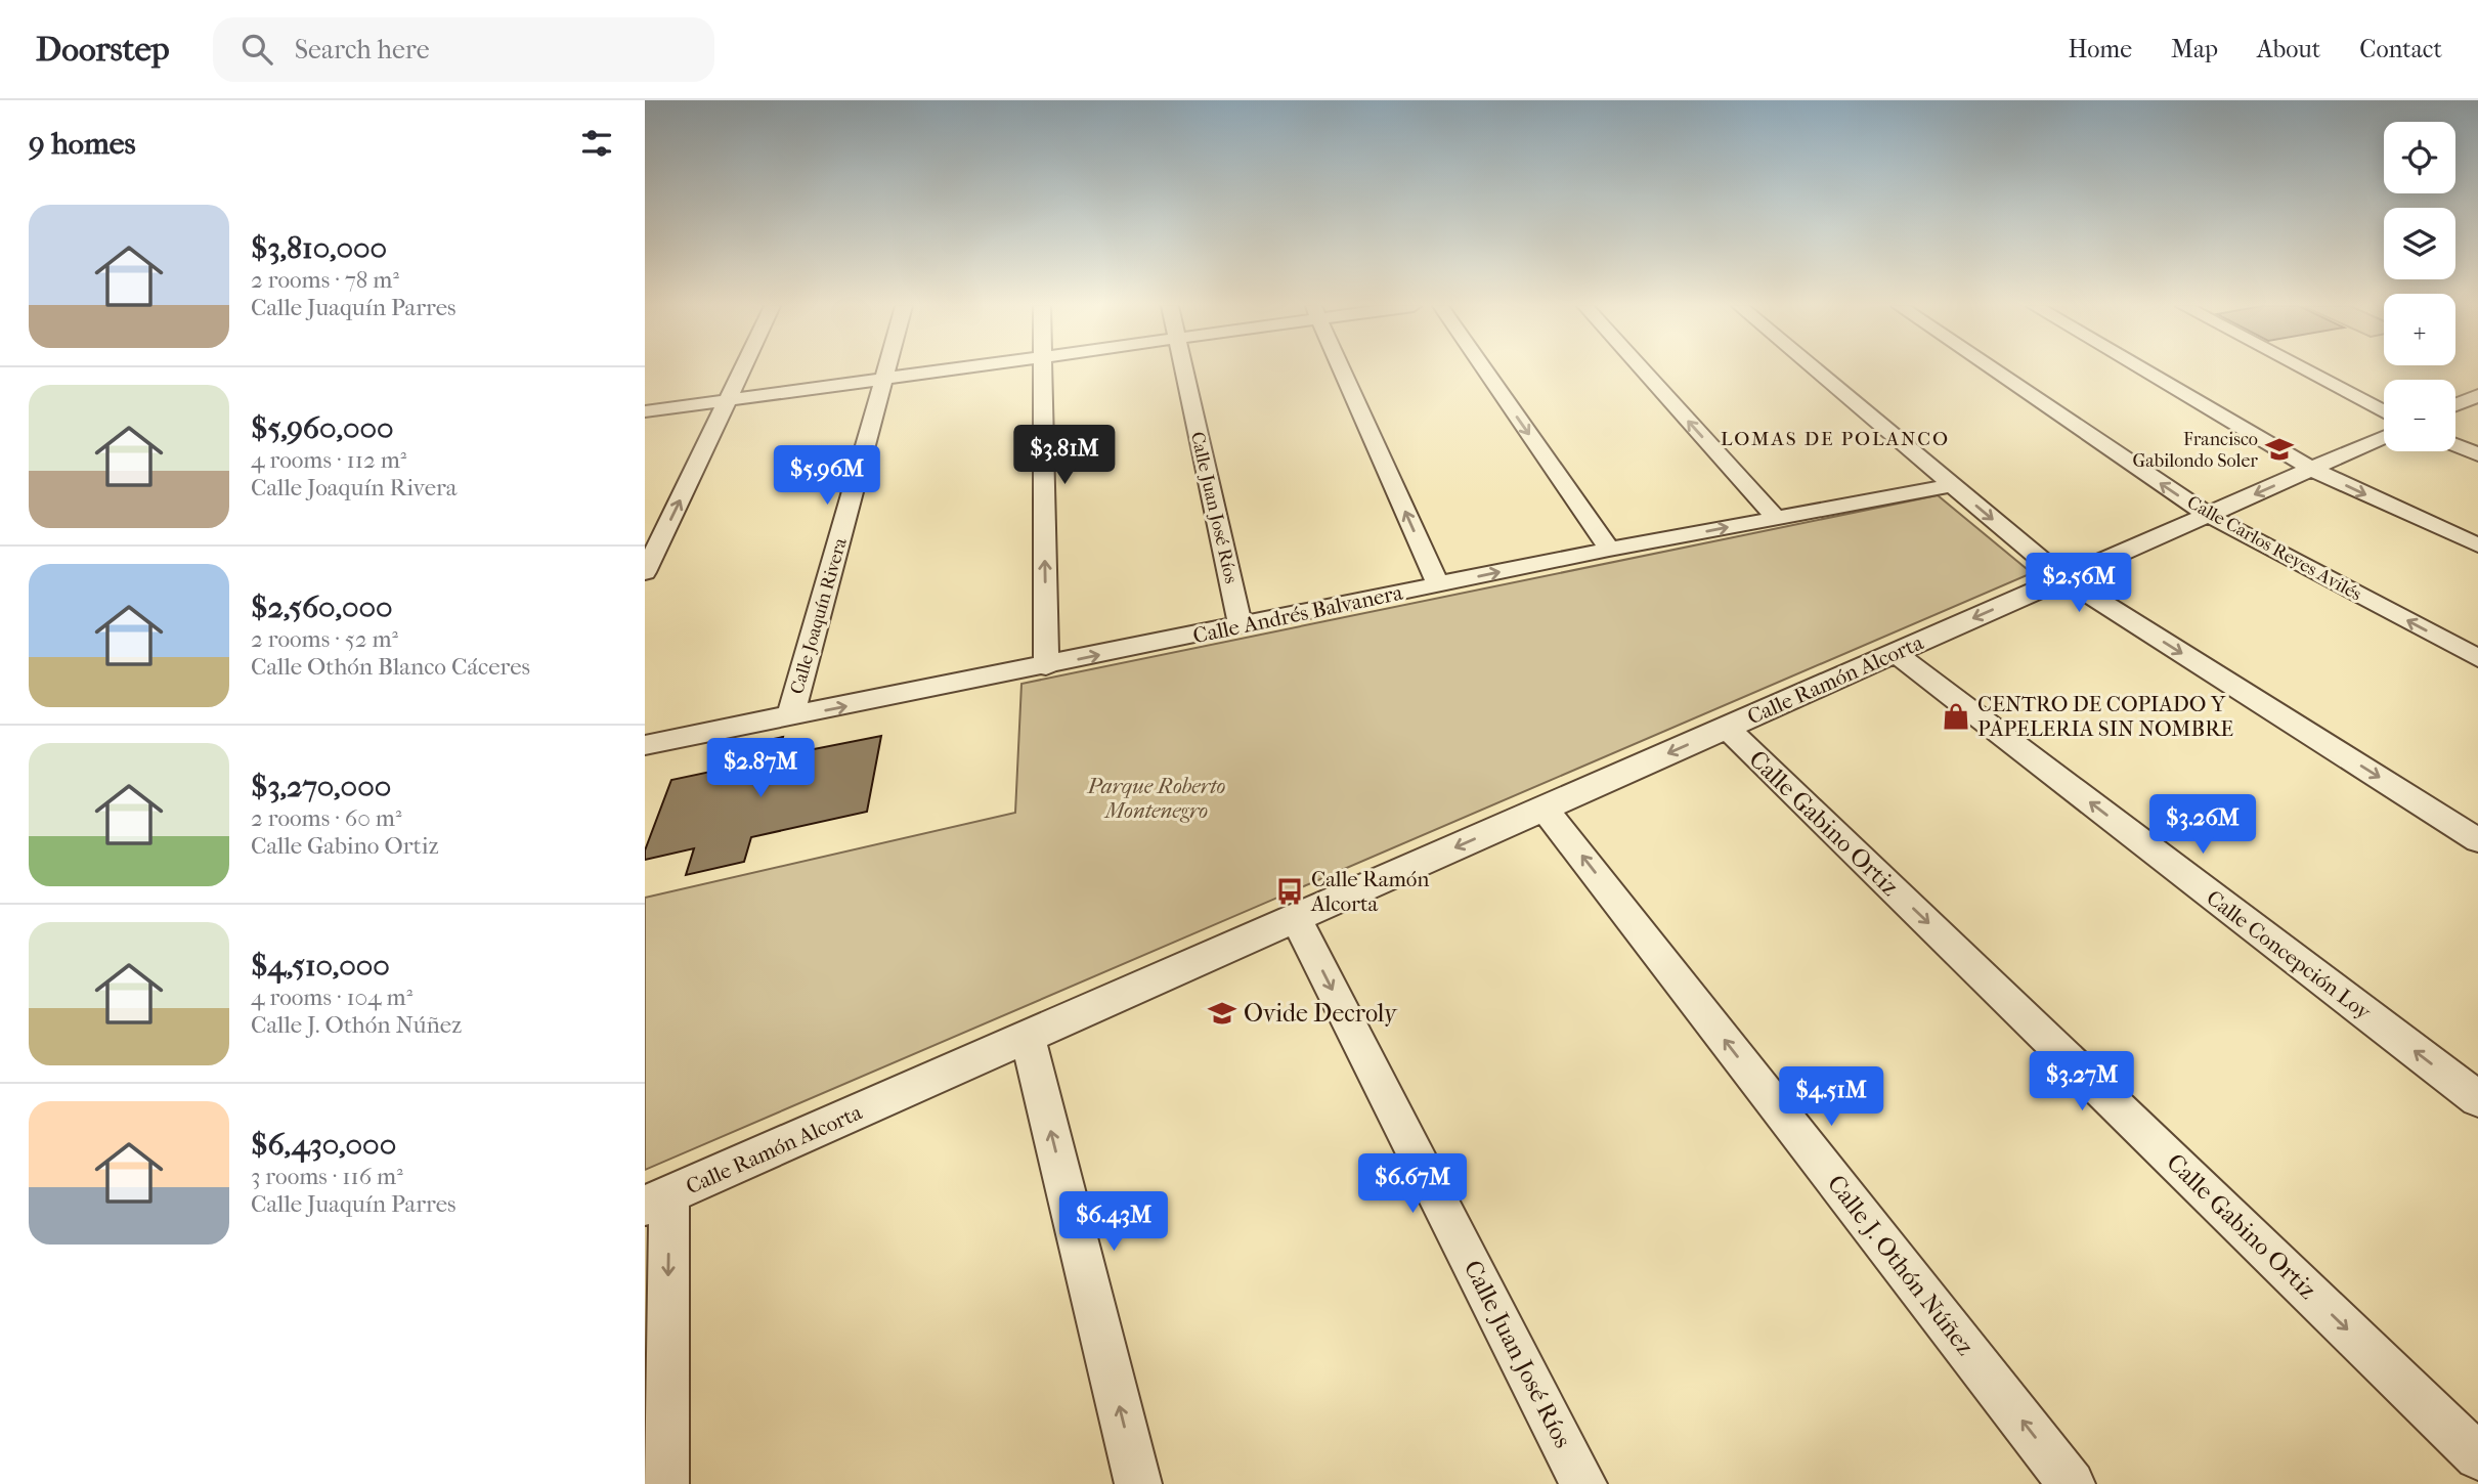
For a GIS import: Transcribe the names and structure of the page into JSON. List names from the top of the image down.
{
  "streets": {
    "street": [
      "Calle Juan José Ríos",
      "Calle Carlos Reyes Avilés",
      "Calle Andrés Balvanera",
      "Calle Joaquín Rivera",
      "Calle Ramón Alcorta",
      "Calle Gabino Ortiz",
      "Calle Concepción Loy",
      "Calle J. Othón Núñez"
    ]
  },
  "crossings": [
    ["Calle Juan José Ríos", "Calle Andrés Balvanera"],
    ["Calle Juan José Ríos", "Calle Ramón Alcorta"],
    ["Calle Carlos Reyes Avilés", "Calle Ramón Alcorta"],
    ["Calle Andrés Balvanera", "Calle Joaquín Rivera"],
    ["Calle Ramón Alcorta", "Calle Gabino Ortiz"],
    ["Calle Ramón Alcorta", "Calle Concepción Loy"],
    ["Calle Ramón Alcorta", "Calle J. Othón Núñez"]
  ],
  "one_way": [
    "Calle Juan José Ríos",
    "Calle Andrés Balvanera",
    "Calle Ramón Alcorta",
    "Calle Gabino Ortiz",
    "Calle J. Othón Núñez"
  ],
  "districts": ["LOMAS DE POLANCO"],
  "parks": ["Parque Roberto Montenegro"],
  "places": {
    "school or university": ["Francisco Gabilondo Soler", "Ovide Decroly"],
    "shop": ["CENTRO DE COPIADO Y PAPELERIA SIN NOMBRE"],
    "bus stop": ["Calle Ramón Alcorta"]
  },
  "page": {
    "header": "Doorstep",
    "search": "Search here",
    "nav": [
      "Home",
      "Map",
      "About",
      "Contact"
    ],
    "heading": "9 homes",
    "map_buttons": ["+", "−"],
    "list": [
      {
        "name": "$3,810,000",
        "note": "2 rooms · 78 m² · Calle Juaquín Parres"
      },
      {
        "name": "$5,960,000",
        "note": "4 rooms · 112 m² · Calle Joaquín Rivera"
      },
      {
        "name": "$2,560,000",
        "note": "2 rooms · 52 m² · Calle Othón Blanco Cáceres"
      },
      {
        "name": "$3,270,000",
        "note": "2 rooms · 60 m² · Calle Gabino Ortiz"
      },
      {
        "name": "$4,510,000",
        "note": "4 rooms · 104 m² · Calle J. Othón Núñez"
      },
      {
        "name": "$6,430,000",
        "note": "3 rooms · 116 m² · Calle Juaquín Parres"
      }
    ],
    "price": [
      "$3.81M",
      "$5.96M",
      "$2.56M",
      "$2.87M",
      "$3.26M",
      "$3.27M",
      "$4.51M",
      "$6.67M",
      "$6.43M"
    ]
  }
}
